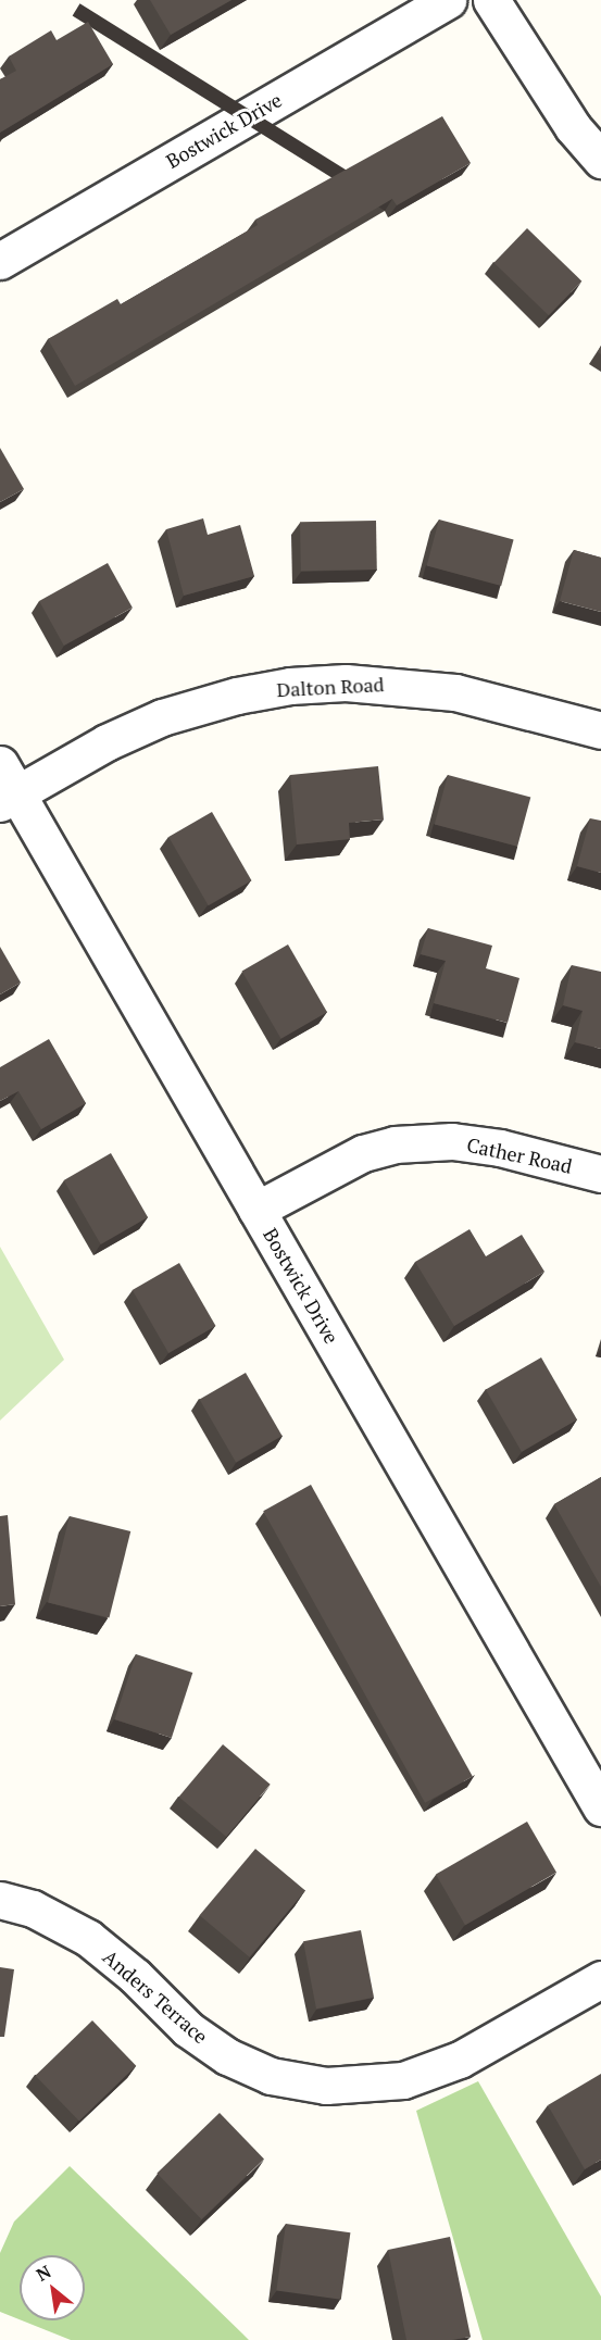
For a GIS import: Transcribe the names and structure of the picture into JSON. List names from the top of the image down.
{
  "streets": {
    "street": [
      "Bostwick Drive",
      "Dalton Road",
      "Cather Road",
      "Anders Terrace"
    ]
  },
  "crossings": [
    ["Bostwick Drive", "Dalton Road"],
    ["Bostwick Drive", "Cather Road"]
  ],
  "north": "top left"
}
